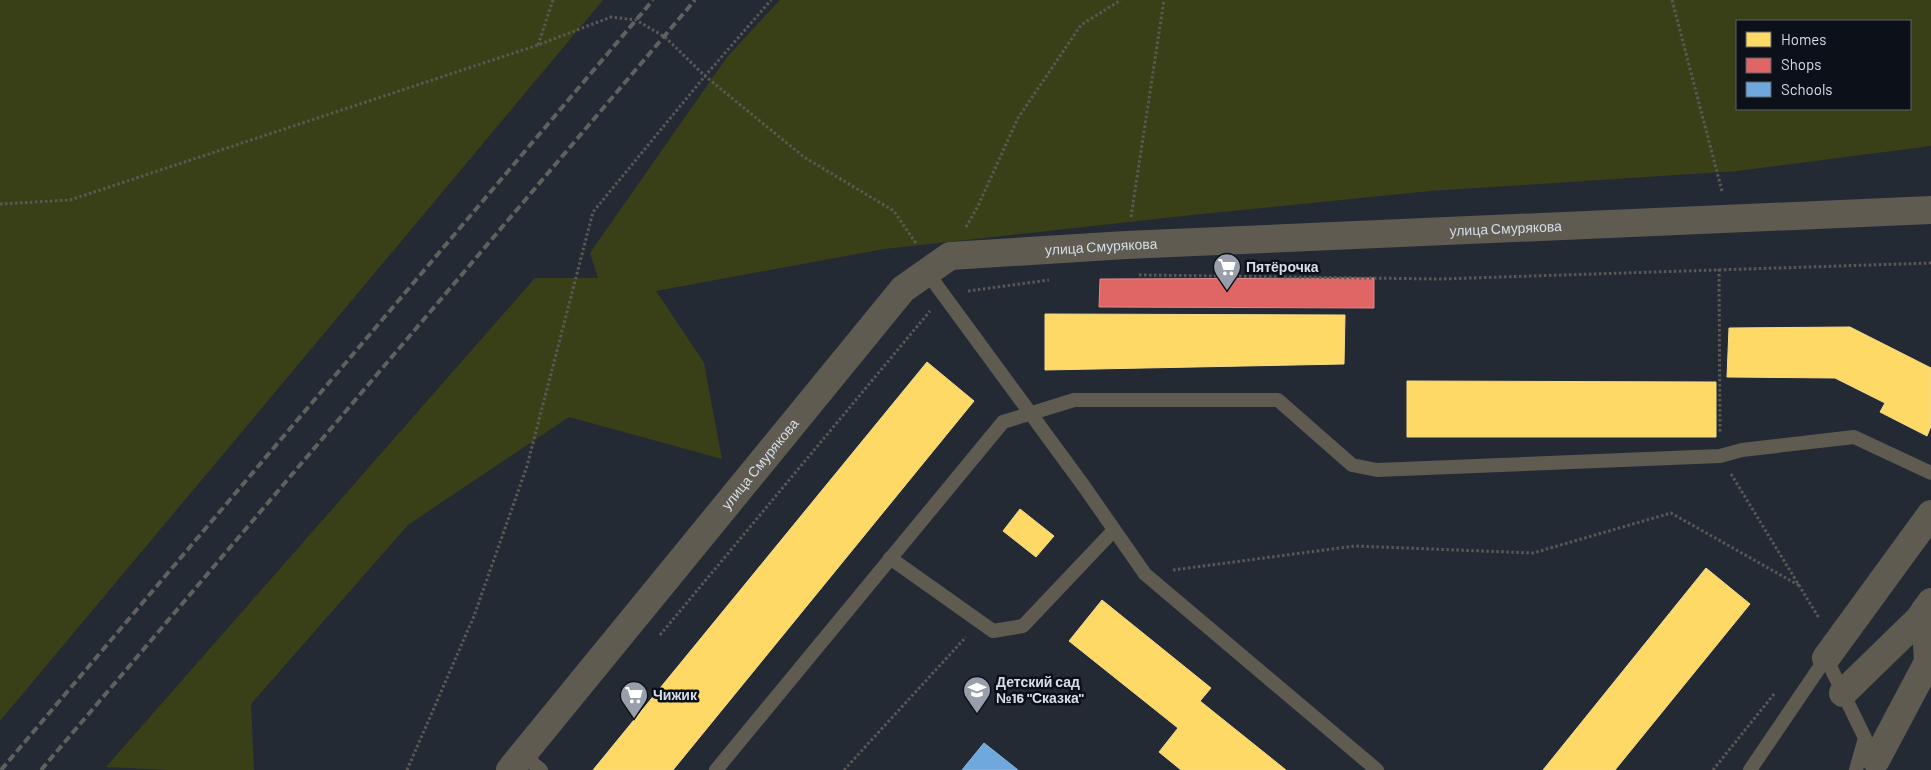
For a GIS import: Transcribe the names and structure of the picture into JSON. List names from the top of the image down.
{
  "streets": {
    "street": ["улица Смурякова"]
  },
  "places": {
    "supermarket": ["Пятёрочка", "Чижик"],
    "school or university": ["Детский сад №16 \"Сказка\""]
  },
  "legend": ["Homes", "Shops", "Schools"]
}
